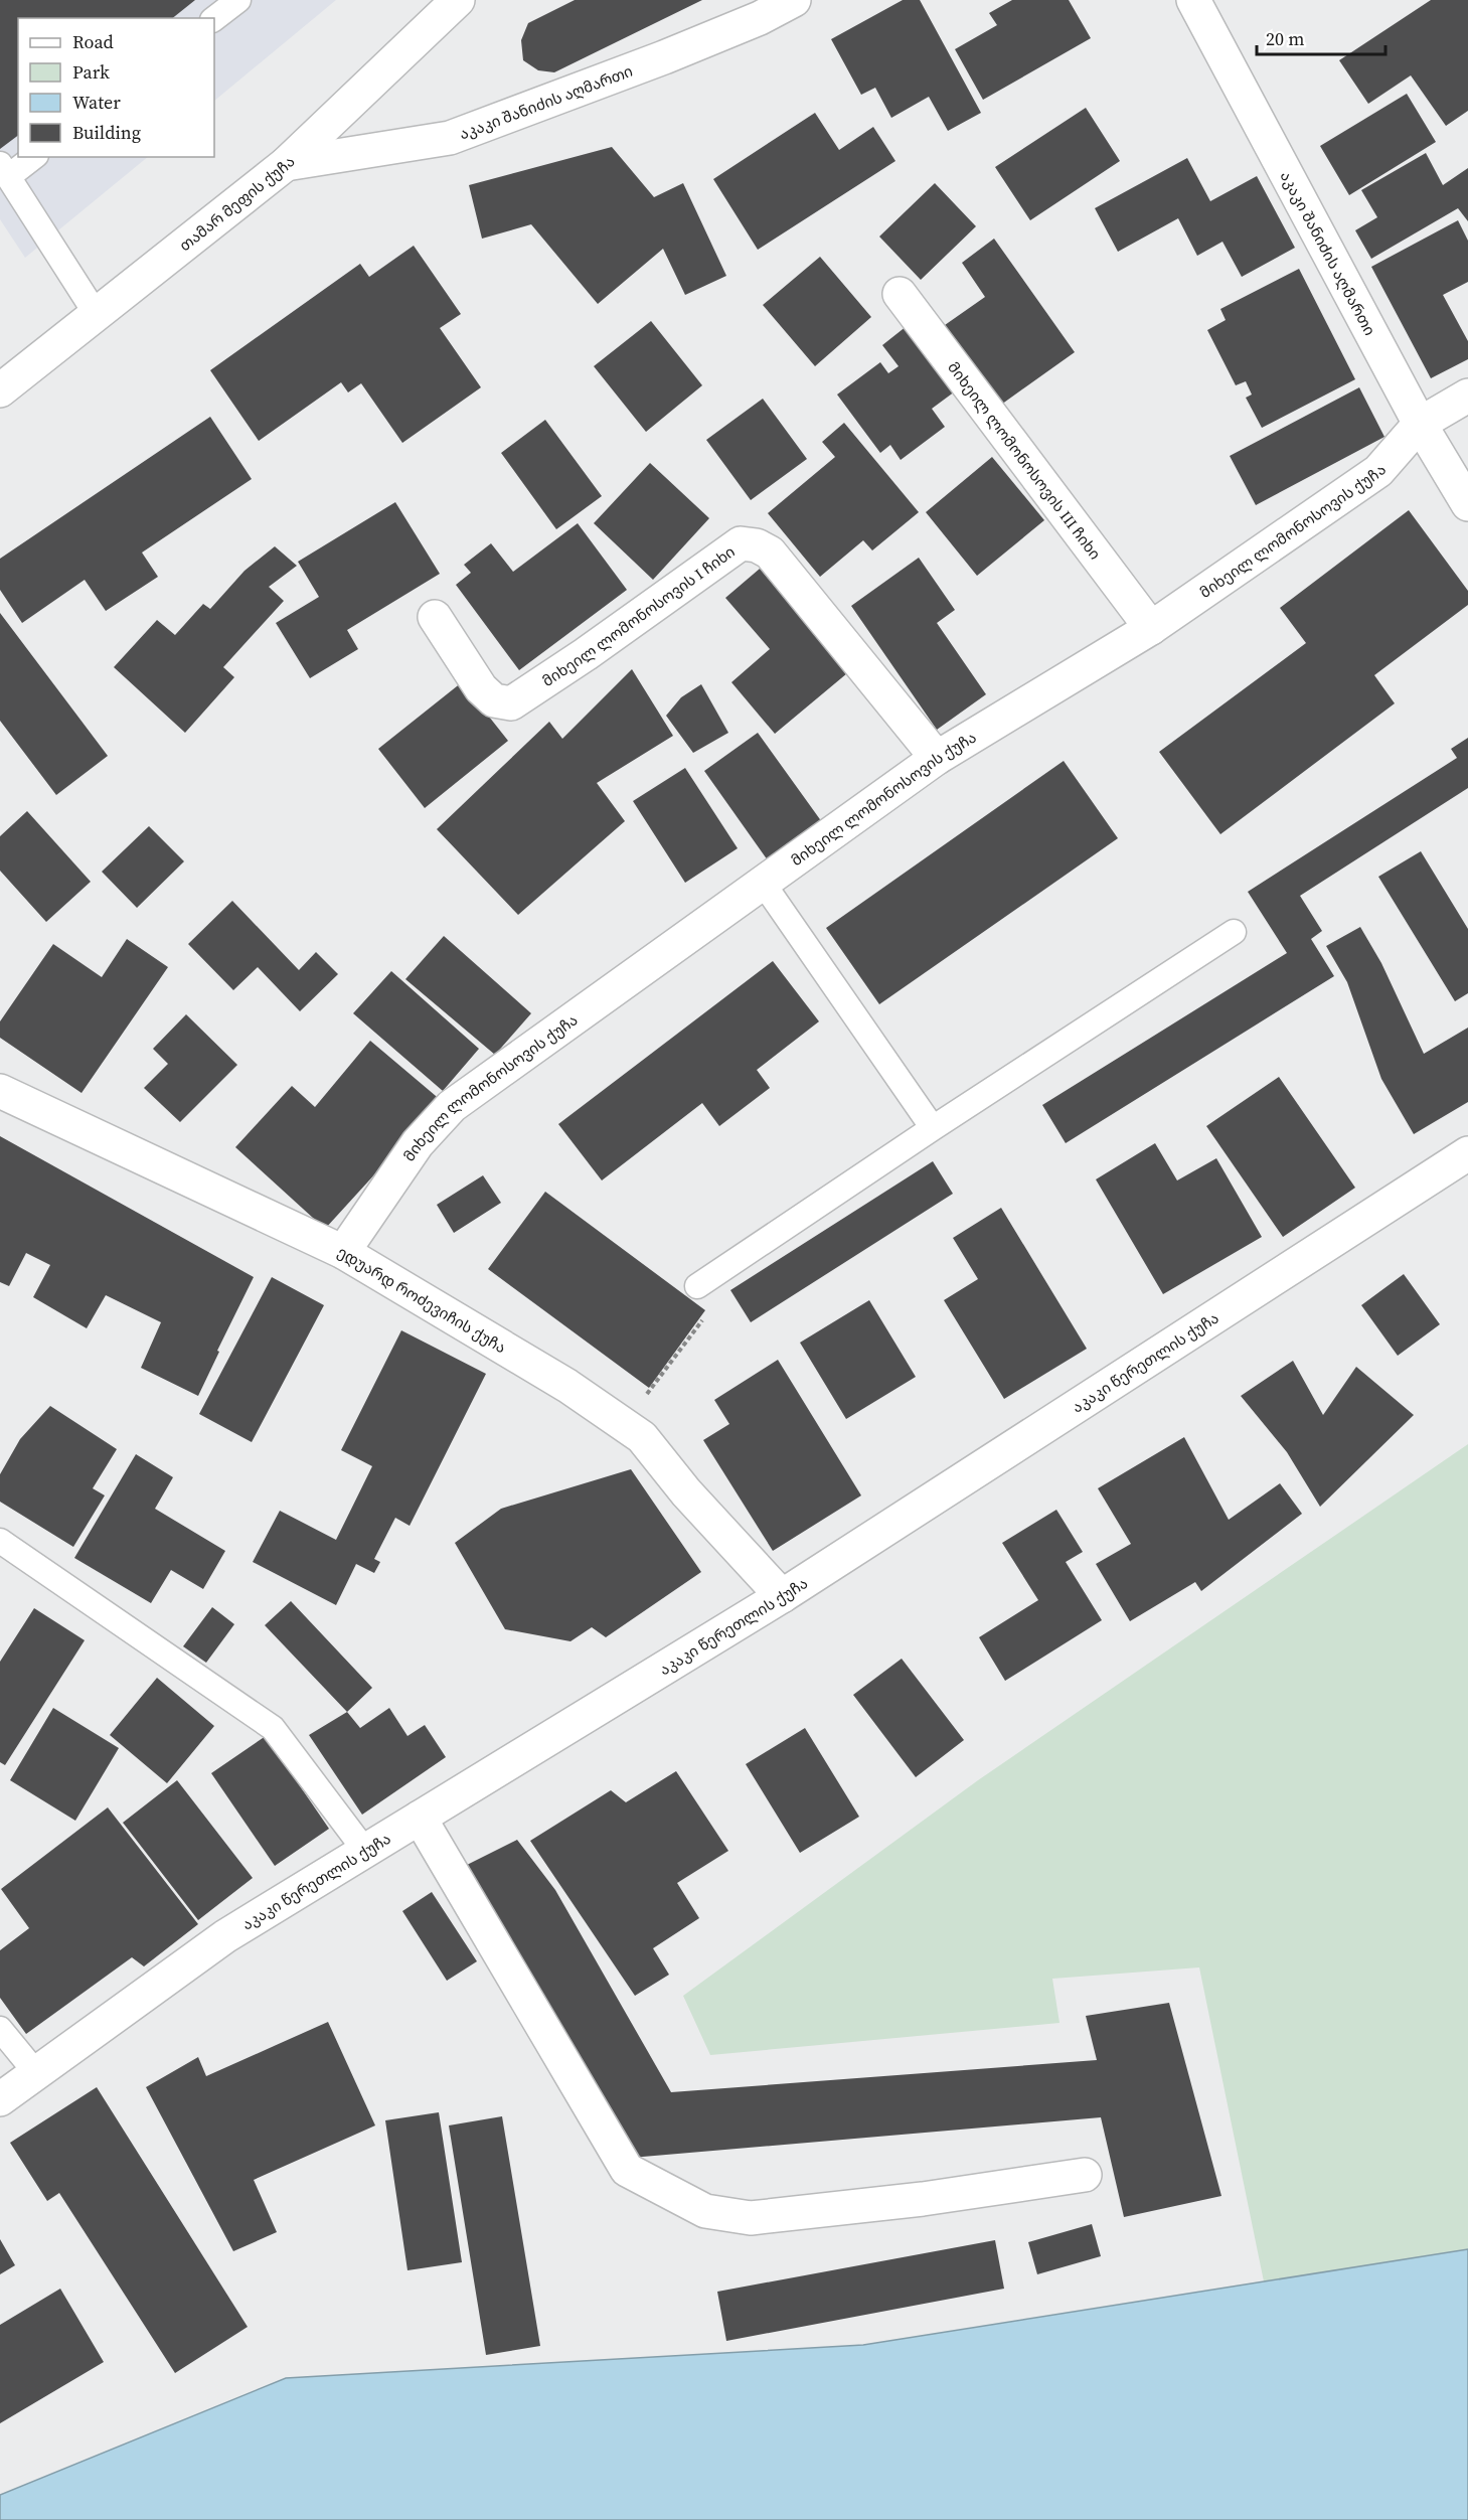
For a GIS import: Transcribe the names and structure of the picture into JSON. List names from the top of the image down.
{
  "streets": {
    "street": [
      "აკაკი შანიძის აღმართი",
      "თამარ მეფის ქუჩა",
      "მიხეილ ლომონოსოვის III ჩიხი",
      "მიხეილ ლომონოსოვის ქუჩა",
      "მიხეილ ლომონოსოვის I ჩიხი",
      "ედუარდ როძევიჩის ქუჩა",
      "აკაკი წერეთლის ქუჩა"
    ]
  },
  "crossings": [
    ["აკაკი შანიძის აღმართი", "თამარ მეფის ქუჩა"],
    ["აკაკი შანიძის აღმართი", "მიხეილ ლომონოსოვის ქუჩა"],
    ["მიხეილ ლომონოსოვის III ჩიხი", "მიხეილ ლომონოსოვის ქუჩა"],
    ["მიხეილ ლომონოსოვის ქუჩა", "მიხეილ ლომონოსოვის I ჩიხი"],
    ["მიხეილ ლომონოსოვის ქუჩა", "ედუარდ როძევიჩის ქუჩა"],
    ["ედუარდ როძევიჩის ქუჩა", "აკაკი წერეთლის ქუჩა"]
  ],
  "legend": [
    "Road",
    "Park",
    "Water",
    "Building"
  ],
  "scale_bar": "20 m"
}
